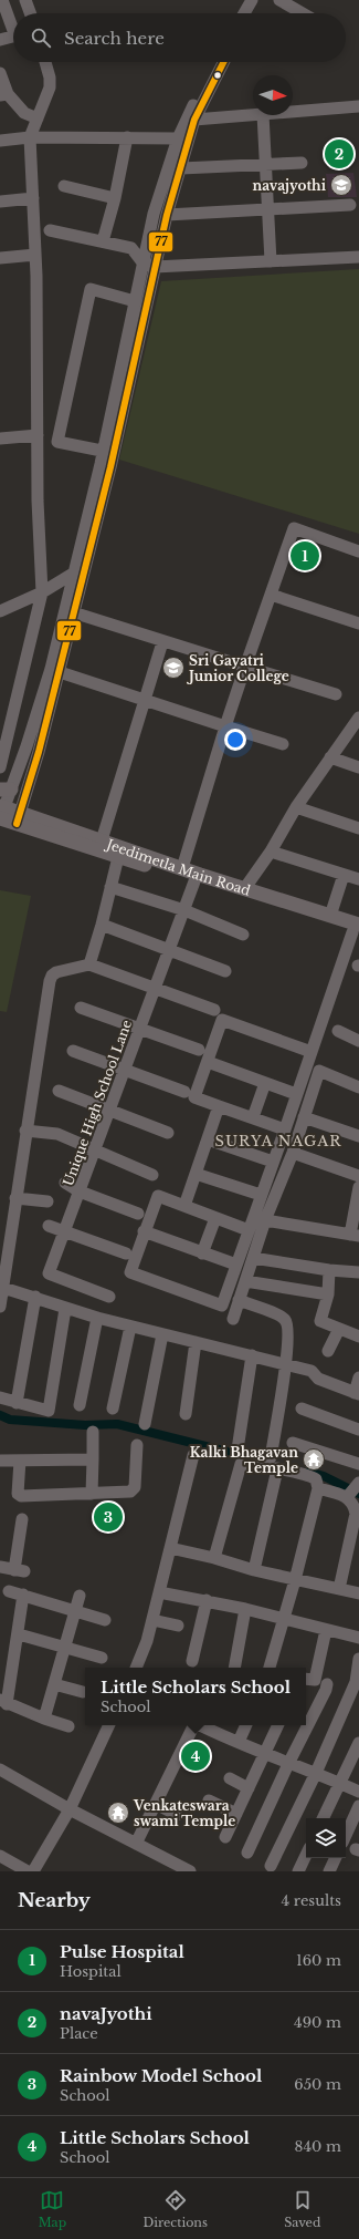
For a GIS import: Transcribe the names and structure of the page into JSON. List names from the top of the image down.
{
  "streets": {
    "main road": ["Jeedimetla Main Road"],
    "street": ["Unique High School Lane"]
  },
  "crossings": [
    ["Jeedimetla Main Road", "Unique High School Lane"]
  ],
  "districts": ["SURYA NAGAR"],
  "places": {
    "school or university": ["navajyothi", "Sri Gayatri Junior College"],
    "temple": ["Kalki Bhagavan Temple", "Venkateswara swami Temple"]
  },
  "lines": ["transit line 77"],
  "north": "right",
  "page": {
    "search": "Search here",
    "pins": [
      "2",
      "1",
      "3",
      "4"
    ],
    "popup": ["Little Scholars School", "School"],
    "heading": ["Nearby", "4 results"],
    "list": [
      {
        "mark": "1",
        "name": "Pulse Hospital",
        "note": "Hospital",
        "value": "160 m"
      },
      {
        "mark": "2",
        "name": "navaJyothi",
        "note": "Place",
        "value": "490 m"
      },
      {
        "mark": "3",
        "name": "Rainbow Model School",
        "note": "School",
        "value": "650 m"
      },
      {
        "mark": "4",
        "name": "Little Scholars School",
        "note": "School",
        "value": "840 m"
      }
    ],
    "nav": ["Map", "Directions", "Saved"]
  }
}
